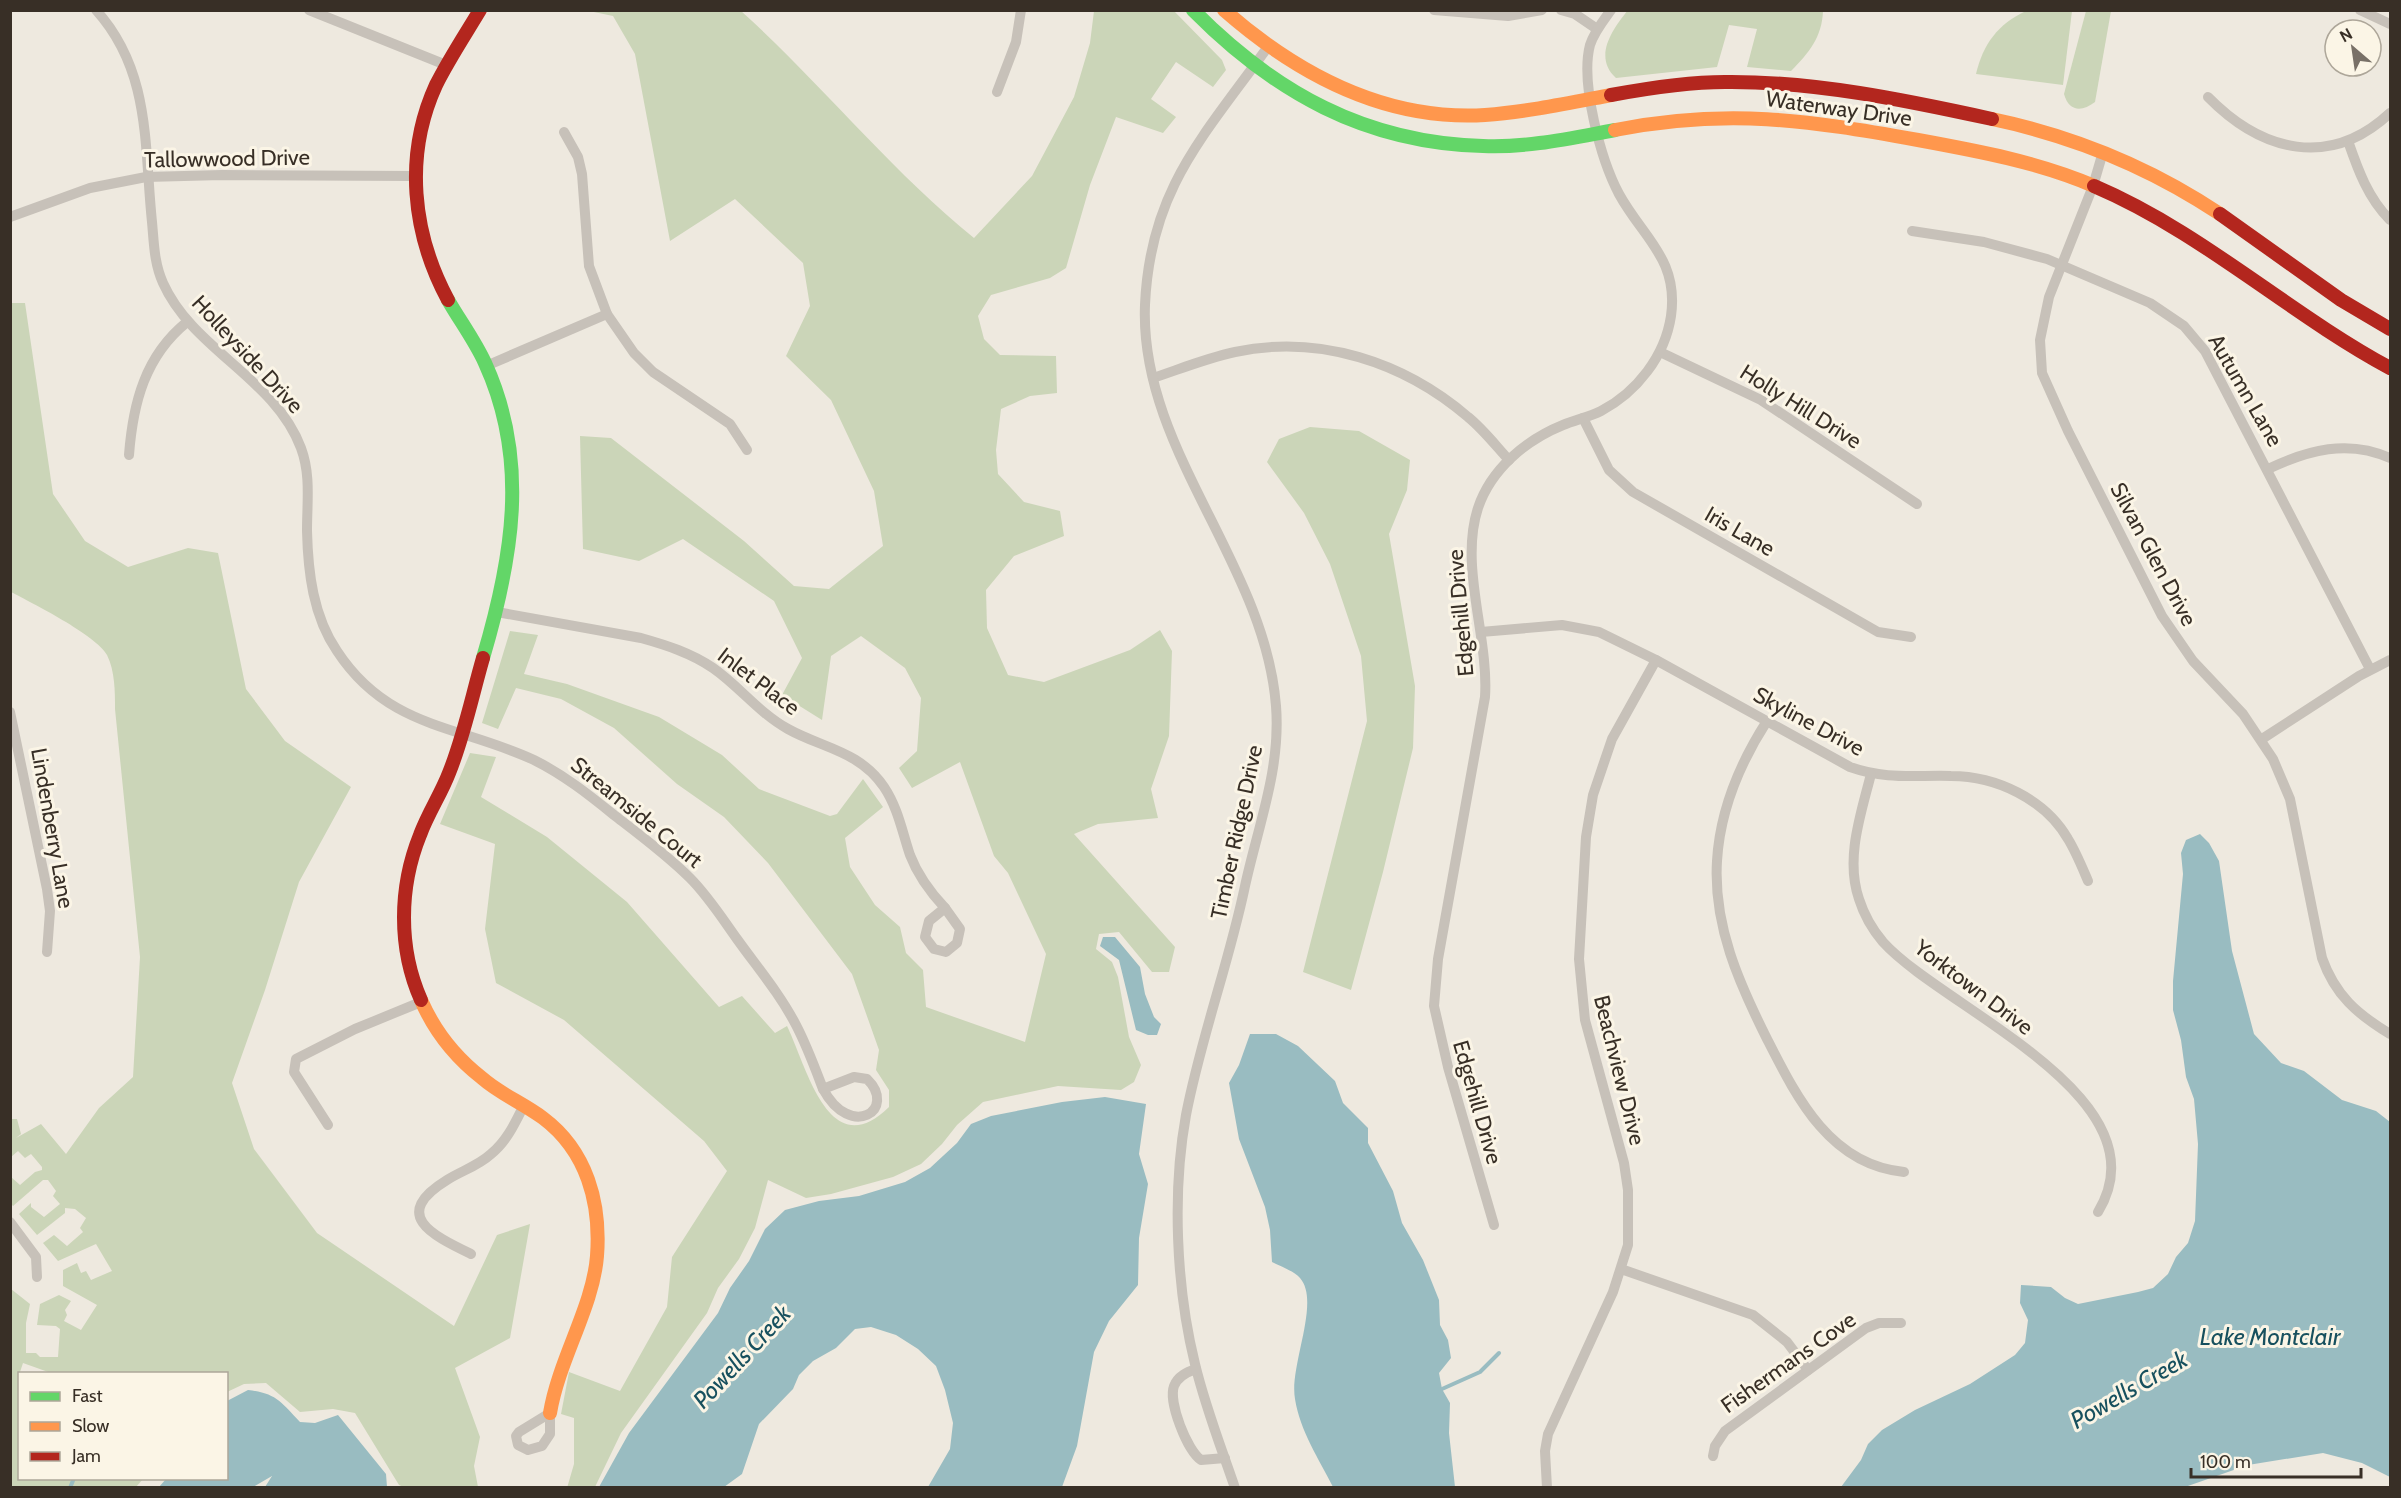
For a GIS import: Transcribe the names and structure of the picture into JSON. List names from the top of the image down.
{
  "streets": {
    "main road": ["Waterway Drive"],
    "street": [
      "Tallowwood Drive",
      "Holleyside Drive",
      "Autumn Lane",
      "Holly Hill Drive",
      "Iris Lane",
      "Silvan Glen Drive",
      "Edgehill Drive",
      "Inlet Place",
      "Skyline Drive",
      "Streamside Court",
      "Lindenberry Lane",
      "Timber Ridge Drive",
      "Yorktown Drive",
      "Beachview Drive",
      "Fishermans Cove"
    ]
  },
  "crossings": [
    ["Waterway Drive", "Silvan Glen Drive"],
    ["Waterway Drive", "Edgehill Drive"],
    ["Waterway Drive", "Timber Ridge Drive"],
    ["Tallowwood Drive", "Holleyside Drive"],
    ["Holleyside Drive", "Streamside Court"],
    ["Autumn Lane", "Silvan Glen Drive"],
    ["Holly Hill Drive", "Edgehill Drive"],
    ["Iris Lane", "Edgehill Drive"],
    ["Edgehill Drive", "Skyline Drive"],
    ["Skyline Drive", "Yorktown Drive"],
    ["Skyline Drive", "Beachview Drive"]
  ],
  "water": ["Lake Montclair", "Powells Creek"],
  "legend": ["Fast", "Slow", "Jam"],
  "scale_bar": "100 m",
  "north": "top left"
}
